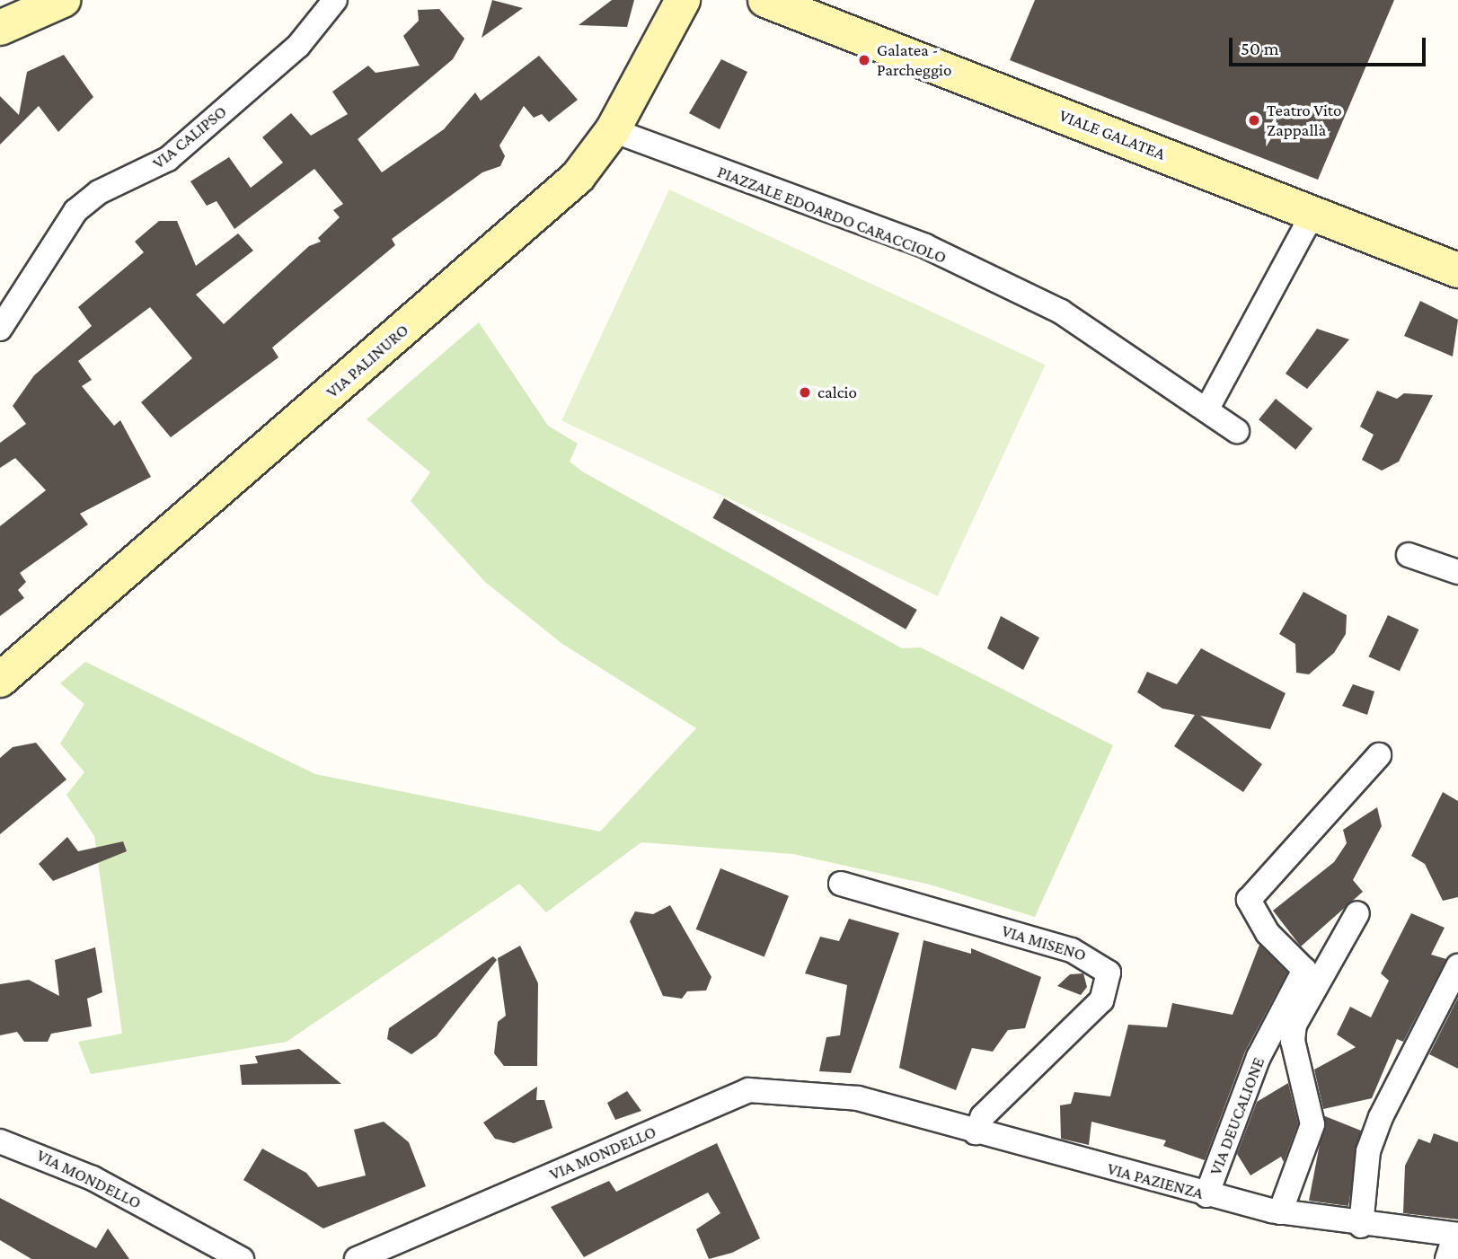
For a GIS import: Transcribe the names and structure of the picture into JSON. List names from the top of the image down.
{
  "streets": {
    "main road": ["VIALE GALATEA", "VIA PALINURO"],
    "street": [
      "VIA CALIPSO",
      "PIAZZALE EDOARDO CARACCIOLO",
      "VIA MISENO",
      "VIA DEUCALIONE",
      "VIA MONDELLO",
      "VIA PAZIENZA"
    ]
  },
  "crossings": [
    ["PIAZZALE EDOARDO CARACCIOLO", "VIA PALINURO"],
    ["VIA MISENO", "VIA PAZIENZA"],
    ["VIA DEUCALIONE", "VIA PAZIENZA"],
    ["VIA MONDELLO", "VIA PAZIENZA"]
  ],
  "places": ["Galatea - Parcheggio", "Teatro Vito Zappallà", "calcio"],
  "scale_bar": "50 m"
}
